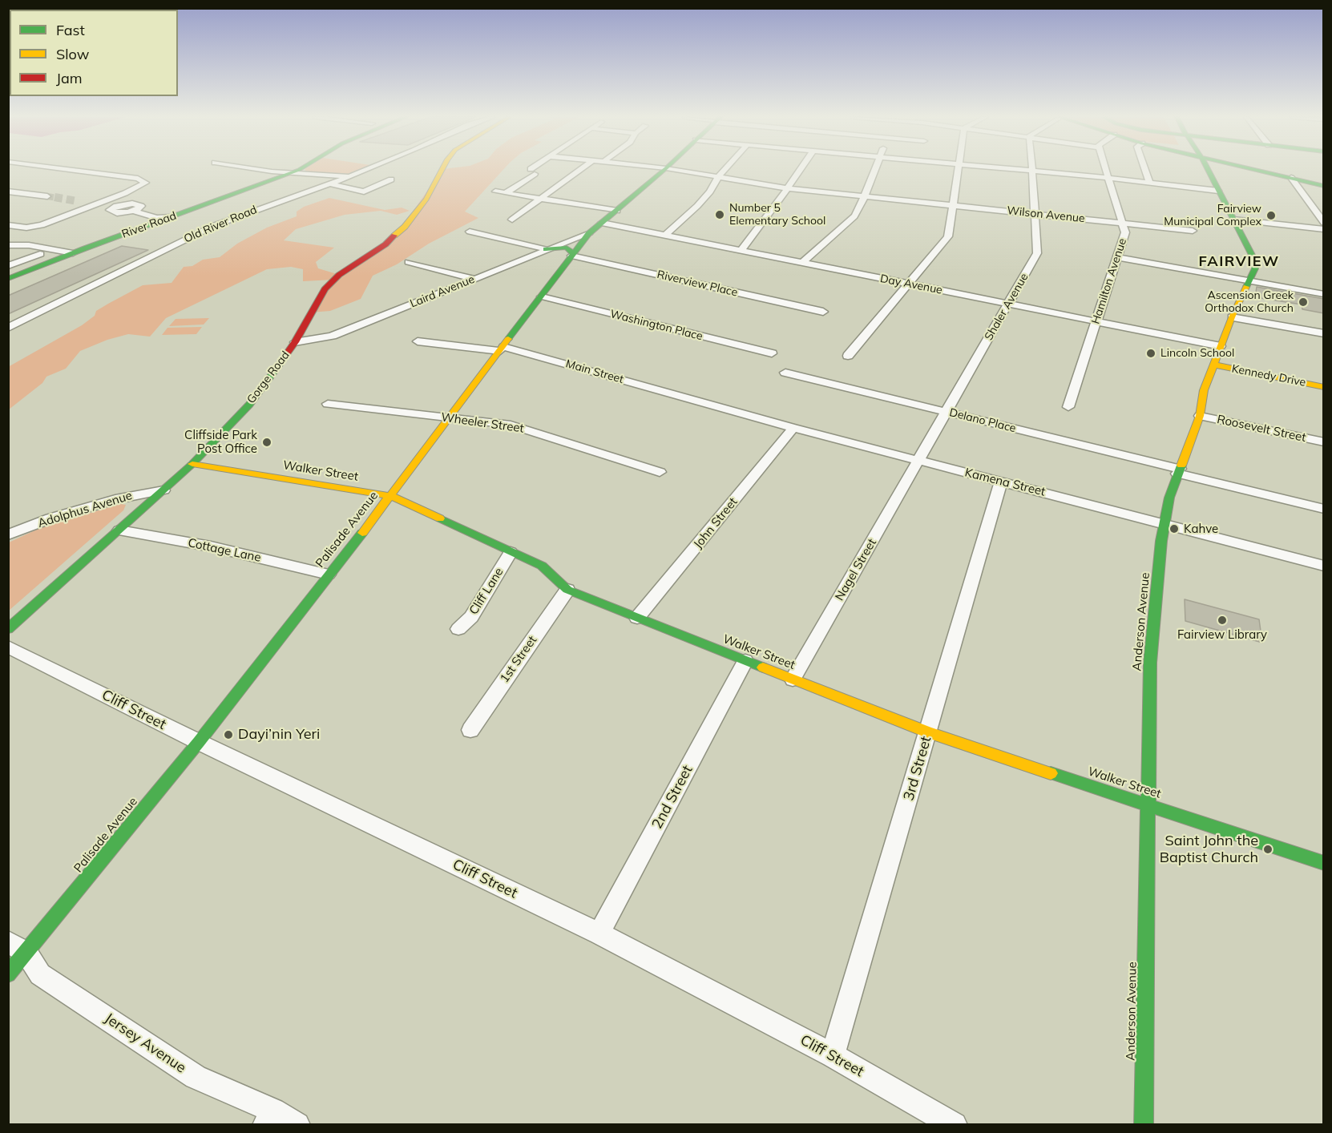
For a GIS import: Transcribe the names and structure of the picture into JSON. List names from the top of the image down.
{
  "streets": {
    "main road": [
      "River Road",
      "Kennedy Drive",
      "Gorge Road",
      "Walker Street",
      "Palisade Avenue",
      "Anderson Avenue"
    ],
    "street": [
      "Wilson Avenue",
      "Old River Road",
      "Hamilton Avenue",
      "Riverview Place",
      "Day Avenue",
      "Laird Avenue",
      "Shaler Avenue",
      "Washington Place",
      "Main Street",
      "Delano Place",
      "Wheeler Street",
      "Roosevelt Street",
      "Kamena Street",
      "Adolphus Avenue",
      "John Street",
      "Cottage Lane",
      "Nagel Street",
      "Cliff Lane",
      "1st Street",
      "Cliff Street",
      "3rd Street",
      "2nd Street",
      "Jersey Avenue"
    ]
  },
  "crossings": [
    ["Wilson Avenue", "Hamilton Avenue"],
    ["Wilson Avenue", "Shaler Avenue"],
    ["Hamilton Avenue", "Day Avenue"],
    ["Riverview Place", "Palisade Avenue"],
    ["Day Avenue", "Shaler Avenue"],
    ["Day Avenue", "Palisade Avenue"],
    ["Day Avenue", "Anderson Avenue"],
    ["Laird Avenue", "Gorge Road"],
    ["Laird Avenue", "Palisade Avenue"],
    ["Shaler Avenue", "Delano Place"],
    ["Shaler Avenue", "Kamena Street"],
    ["Shaler Avenue", "Nagel Street"],
    ["Washington Place", "Palisade Avenue"],
    ["Main Street", "Kamena Street"],
    ["Main Street", "Palisade Avenue"],
    ["Kennedy Drive", "Anderson Avenue"],
    ["Gorge Road", "Walker Street"],
    ["Gorge Road", "Adolphus Avenue"],
    ["Gorge Road", "Cottage Lane"],
    ["Delano Place", "Anderson Avenue"],
    ["Wheeler Street", "Palisade Avenue"],
    ["Roosevelt Street", "Anderson Avenue"],
    ["Walker Street", "John Street"],
    ["Walker Street", "Palisade Avenue"],
    ["Walker Street", "Nagel Street"],
    ["Walker Street", "Cliff Lane"],
    ["Walker Street", "Anderson Avenue"],
    ["Walker Street", "1st Street"],
    ["Walker Street", "3rd Street"],
    ["Walker Street", "2nd Street"],
    ["Kamena Street", "John Street"],
    ["Kamena Street", "Nagel Street"],
    ["Kamena Street", "Anderson Avenue"],
    ["Kamena Street", "3rd Street"],
    ["Palisade Avenue", "Cottage Lane"],
    ["Palisade Avenue", "Cliff Street"],
    ["Palisade Avenue", "Jersey Avenue"],
    ["Cliff Street", "3rd Street"],
    ["Cliff Street", "2nd Street"]
  ],
  "districts": ["FAIRVIEW"],
  "places": [
    "Number 5 Elementary School",
    "Fairview Municipal Complex",
    "Ascension Greek Orthodox Church",
    "Lincoln School",
    "Cliffside Park Post Office",
    "Kahve",
    "Fairview Library",
    "Dayi’nin Yeri",
    "Saint John the Baptist Church"
  ],
  "legend": ["Fast", "Slow", "Jam"]
}
